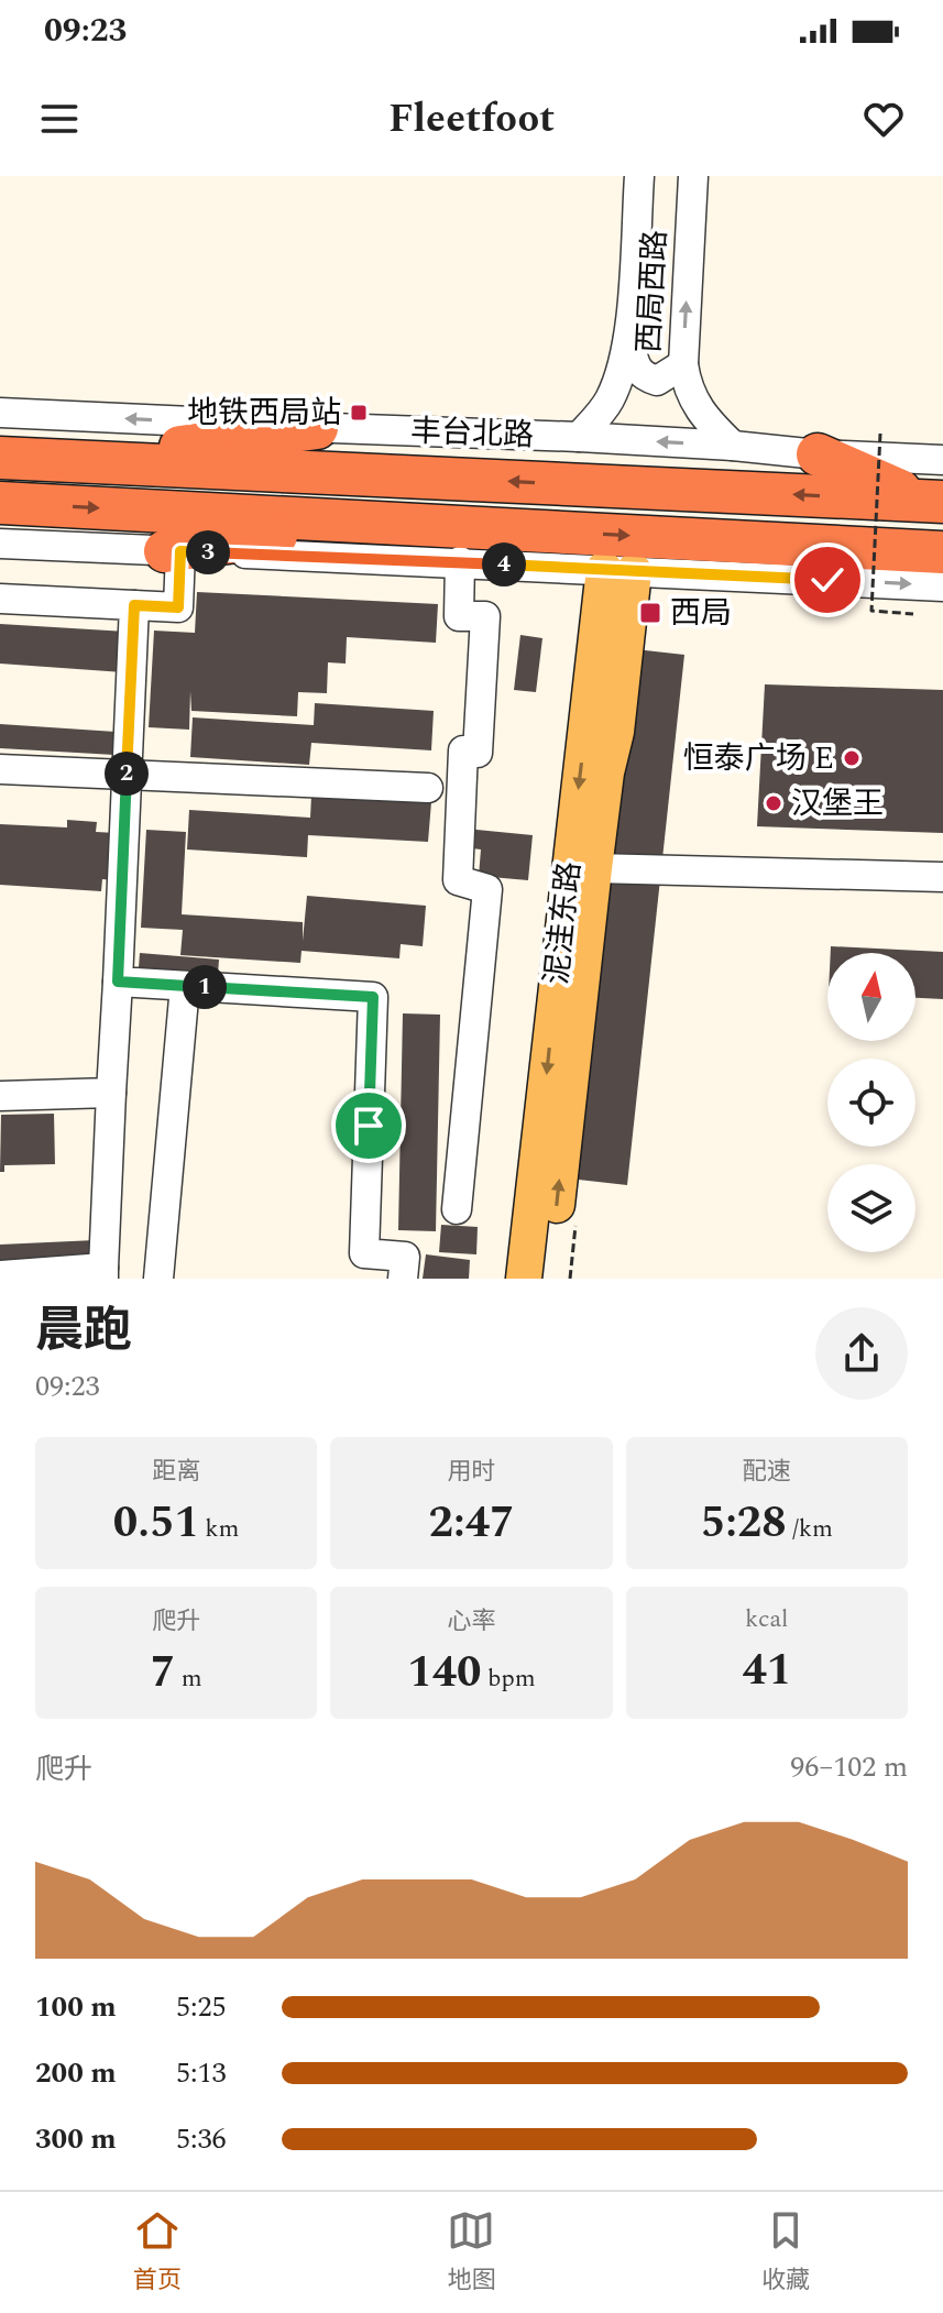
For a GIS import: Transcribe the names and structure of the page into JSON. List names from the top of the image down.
{
  "streets": {
    "highway": ["丰台北路"],
    "main road": ["泥洼东路"],
    "street": ["西局西路"]
  },
  "crossings": [
    ["西局西路", "丰台北路"]
  ],
  "places": {
    "transit": ["地铁西局站", "西局"],
    "other": ["恒泰广场 E", "汉堡王"]
  },
  "north": "top",
  "page": {
    "status": "09:23",
    "header": "Fleetfoot",
    "pins": [
      "3",
      "4",
      "2",
      "1"
    ],
    "heading": ["晨跑", "09:23"],
    "stats": [
      ["距离", "0.51 km"],
      ["用时", "2:47"],
      ["配速", "5:28 /km"],
      ["爬升", "7 m"],
      ["心率", "140 bpm"],
      ["kcal", "41"]
    ],
    "chart": ["爬升", "96–102 m"],
    "list": [
      {
        "name": "100 m",
        "note": "5:25"
      },
      {
        "name": "200 m",
        "note": "5:13"
      },
      {
        "name": "300 m",
        "note": "5:36"
      }
    ],
    "tabs": ["首页", "地图", "收藏"]
  }
}
